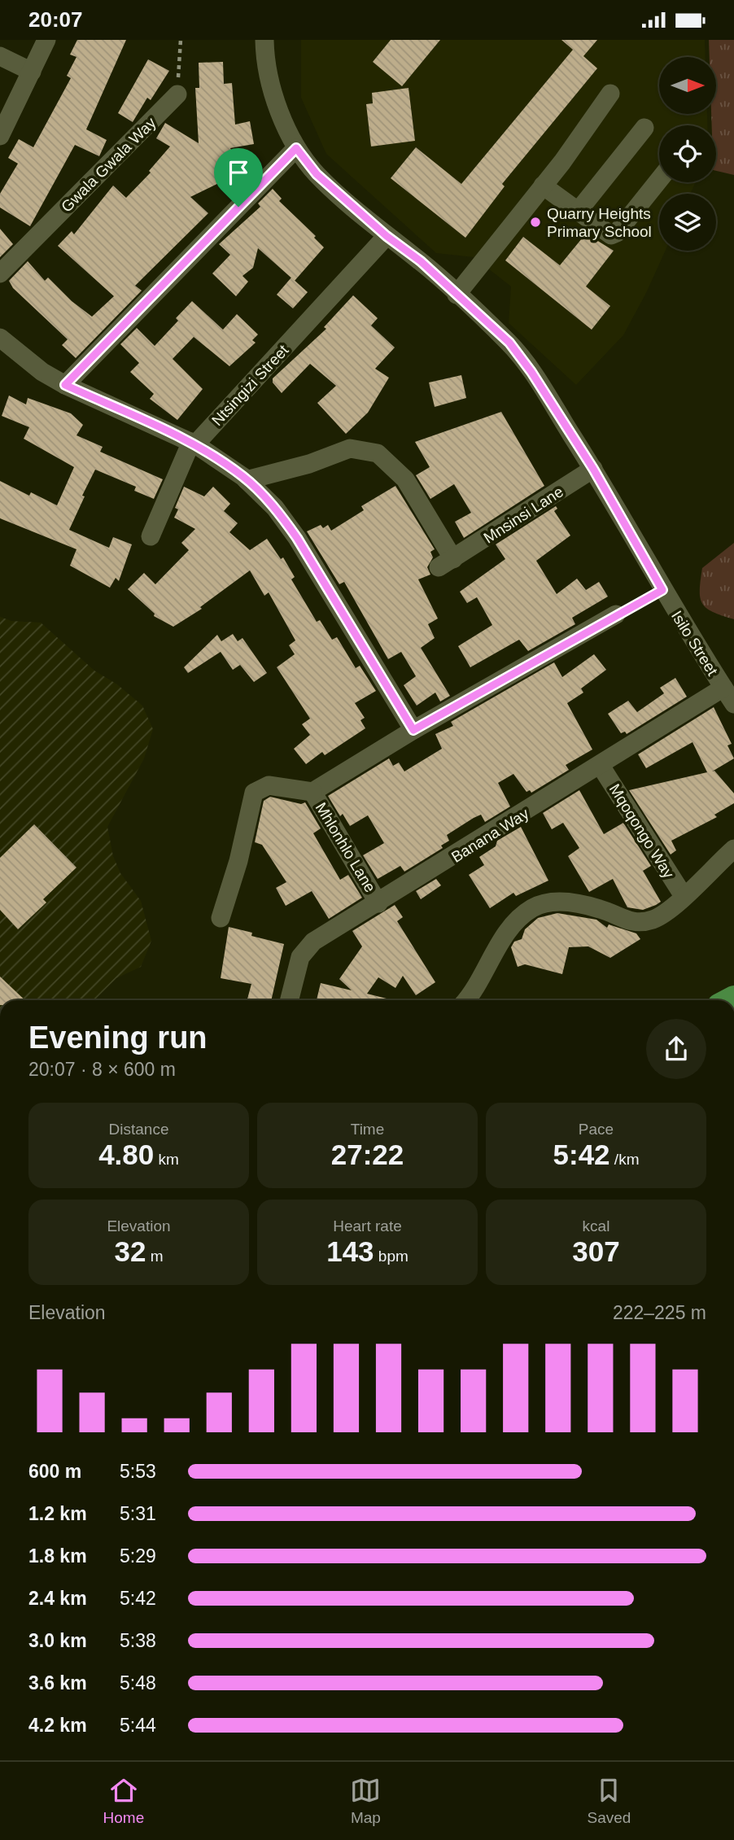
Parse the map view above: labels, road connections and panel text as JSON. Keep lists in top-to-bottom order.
{
  "streets": {
    "street": [
      "Gwala Gwala Way",
      "Ntsingizi Street",
      "Mnsinsi Lane",
      "Isilo Street",
      "Mqoqongo Way",
      "Banana Way",
      "Mhlonhlo Lane"
    ]
  },
  "crossings": [
    ["Ntsingizi Street", "Isilo Street"],
    ["Mnsinsi Lane", "Isilo Street"],
    ["Isilo Street", "Banana Way"],
    ["Mqoqongo Way", "Banana Way"],
    ["Banana Way", "Mhlonhlo Lane"]
  ],
  "places": ["Quarry Heights Primary School"],
  "north": "right",
  "page": {
    "status": "20:07",
    "heading": ["Evening run", "20:07 · 8 × 600 m"],
    "stats": [
      ["Distance", "4.80 km"],
      ["Time", "27:22"],
      ["Pace", "5:42 /km"],
      ["Elevation", "32 m"],
      ["Heart rate", "143 bpm"],
      ["kcal", "307"]
    ],
    "chart": ["Elevation", "222–225 m"],
    "list": [
      {
        "name": "600 m",
        "note": "5:53"
      },
      {
        "name": "1.2 km",
        "note": "5:31"
      },
      {
        "name": "1.8 km",
        "note": "5:29"
      },
      {
        "name": "2.4 km",
        "note": "5:42"
      },
      {
        "name": "3.0 km",
        "note": "5:38"
      },
      {
        "name": "3.6 km",
        "note": "5:48"
      },
      {
        "name": "4.2 km",
        "note": "5:44"
      }
    ],
    "tabs": ["Home", "Map", "Saved"]
  }
}
